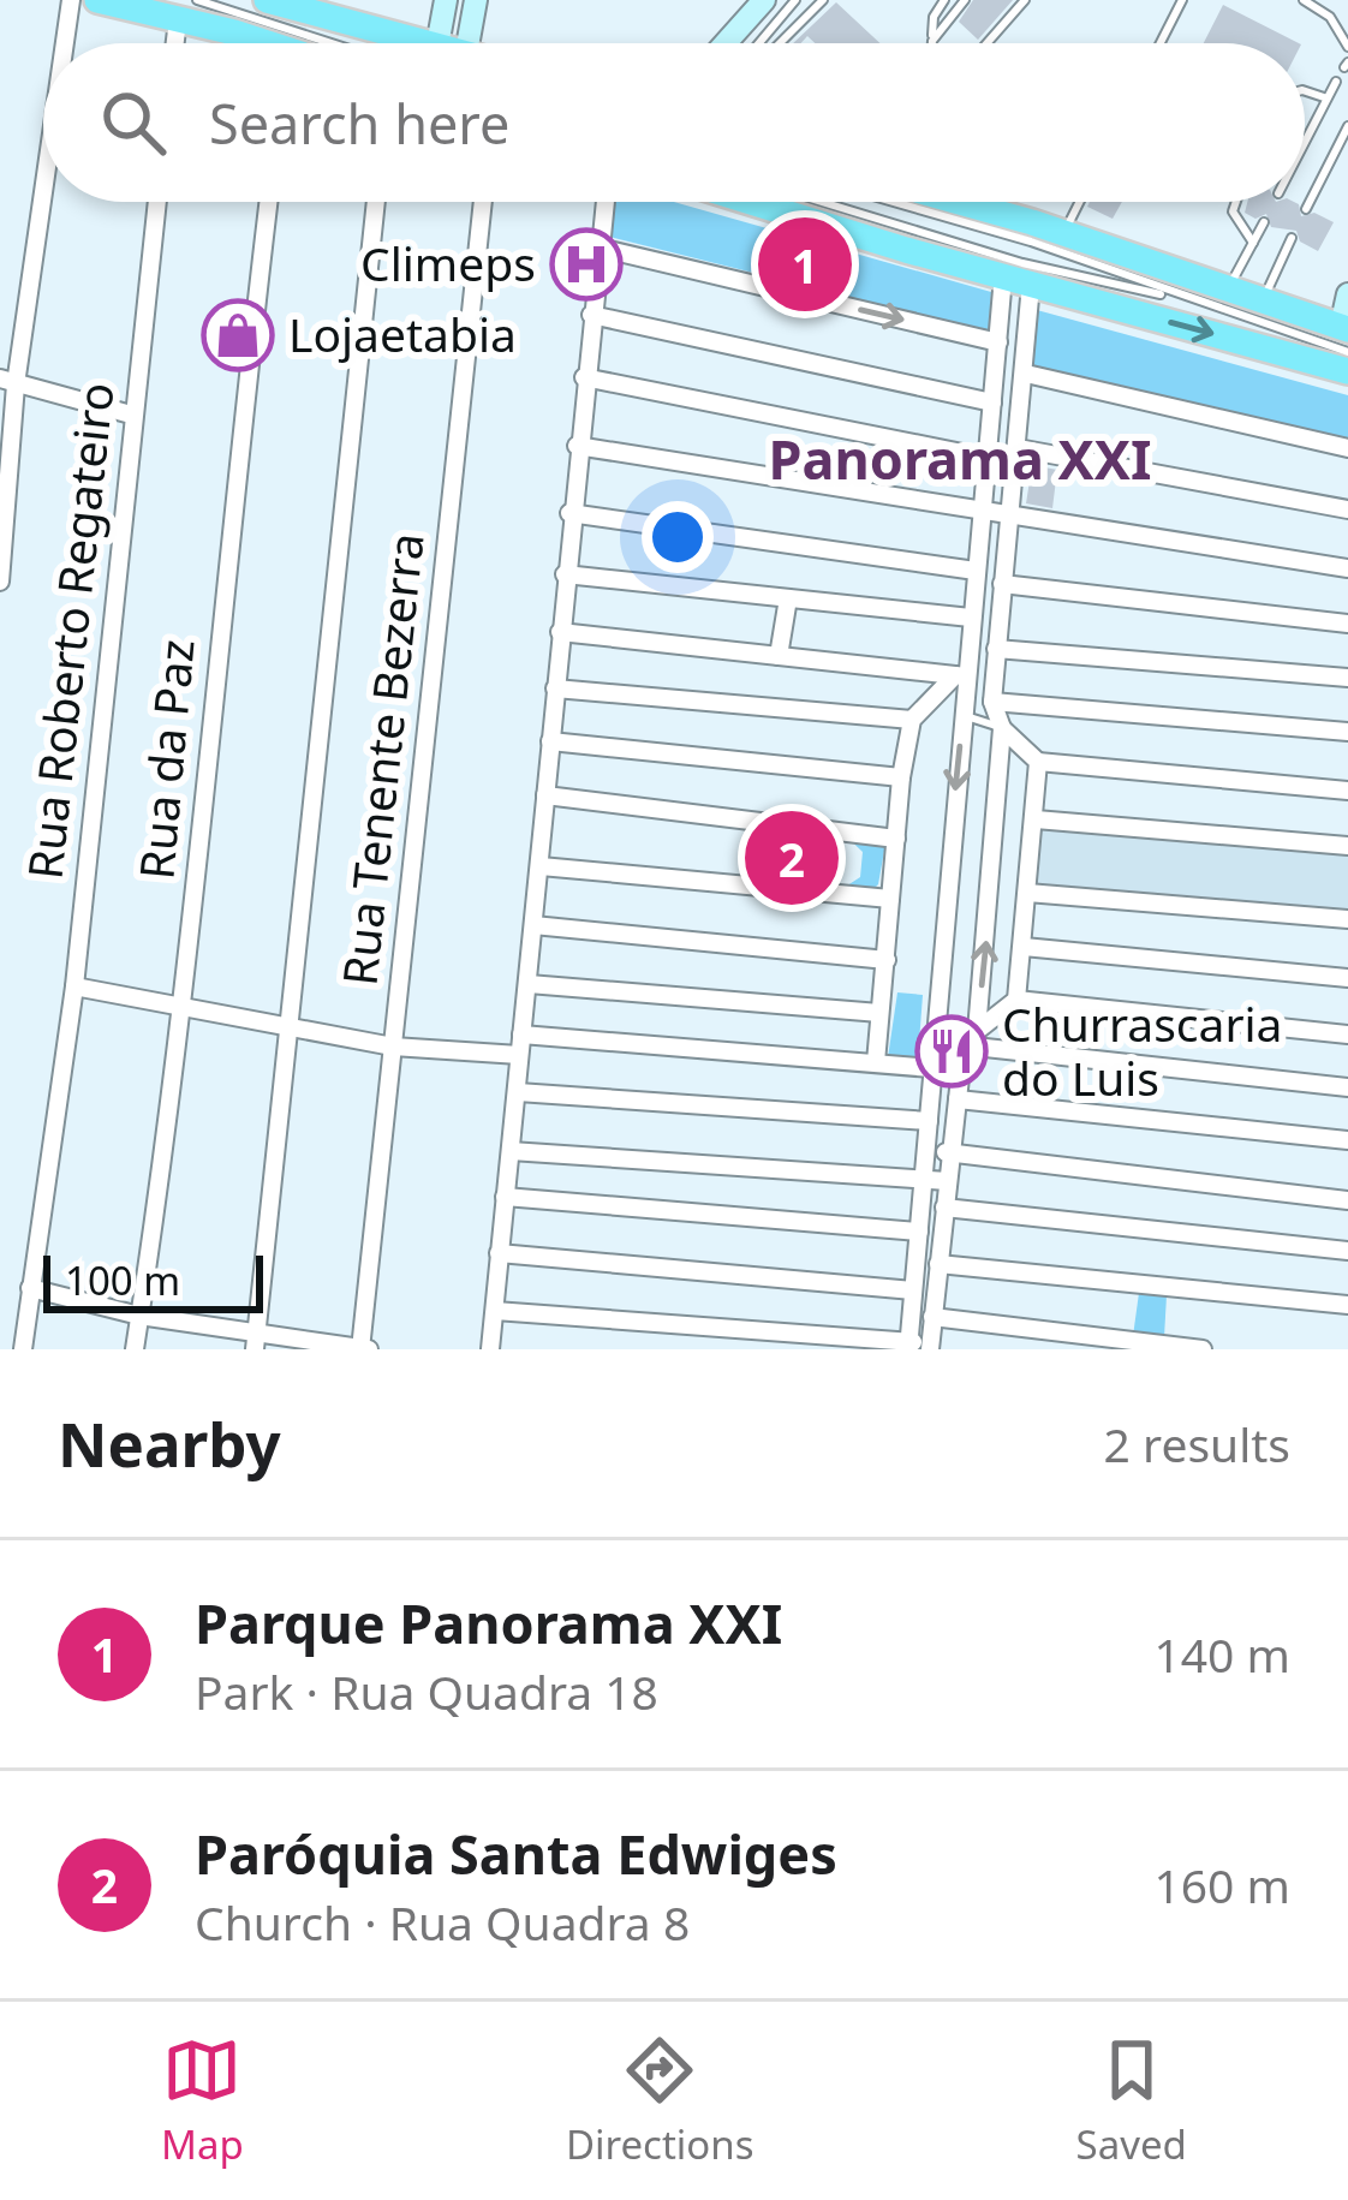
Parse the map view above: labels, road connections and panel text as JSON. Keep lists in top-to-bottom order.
{
  "streets": {
    "street": ["Rua Roberto Regateiro", "Rua da Paz", "Rua Tenente Bezerra"]
  },
  "districts": ["Panorama XXI"],
  "places": {
    "hospital": ["Climeps"],
    "shop": ["Lojaetabia"],
    "restaurant": ["Churrascaria do Luis"]
  },
  "scale_bar": "100 m",
  "page": {
    "search": "Search here",
    "pins": ["1", "2"],
    "scale": "100 m",
    "heading": ["Nearby", "2 results"],
    "list": [
      {
        "mark": "1",
        "name": "Parque Panorama XXI",
        "note": "Park · Rua Quadra 18",
        "value": "140 m"
      },
      {
        "mark": "2",
        "name": "Paróquia Santa Edwiges",
        "note": "Church · Rua Quadra 8",
        "value": "160 m"
      }
    ],
    "nav": ["Map", "Directions", "Saved"]
  }
}
